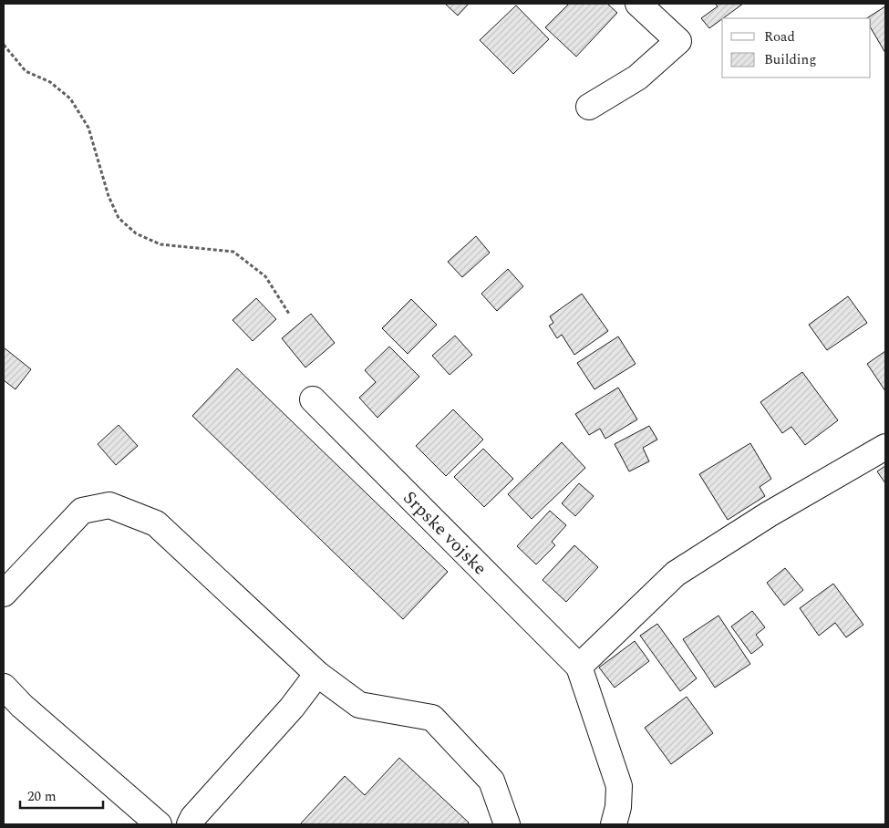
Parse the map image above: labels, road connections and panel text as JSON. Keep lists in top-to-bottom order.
{
  "streets": {
    "street": ["Srpske vojske"]
  },
  "legend": ["Road", "Building"],
  "scale_bar": "20 m"
}
